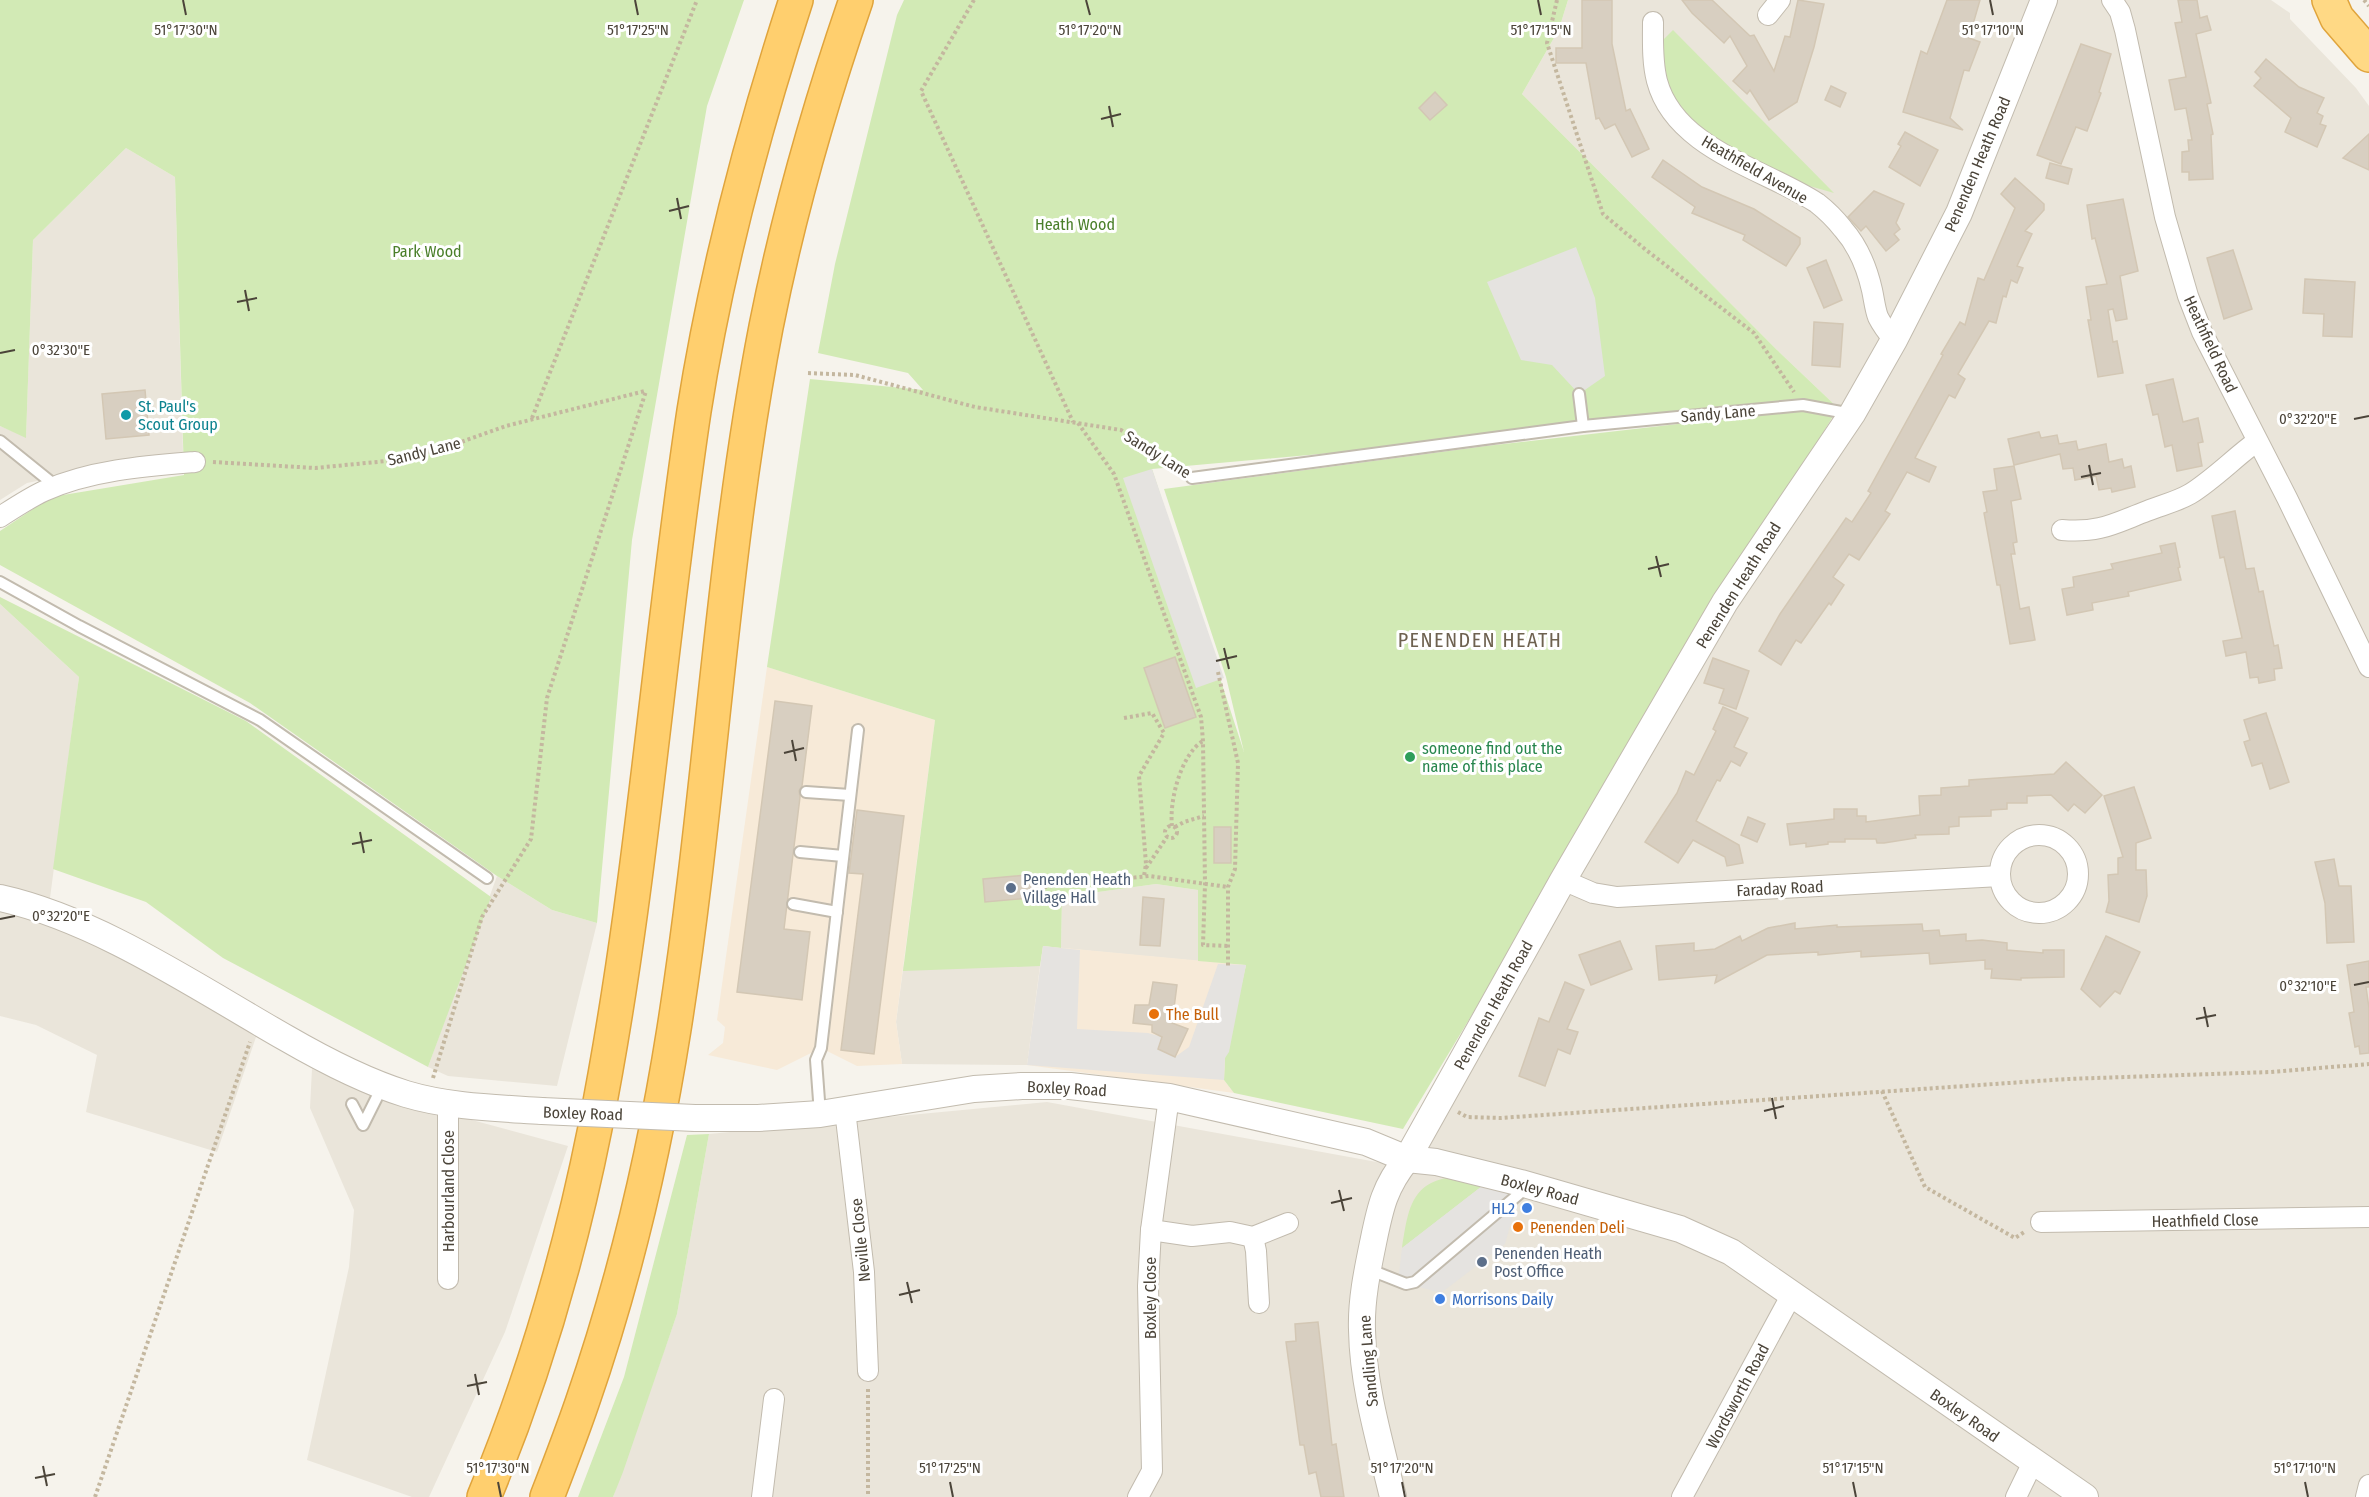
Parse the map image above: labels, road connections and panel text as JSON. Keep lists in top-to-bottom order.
{
  "streets": {
    "street": [
      "Penenden Heath Road",
      "Heathfield Avenue",
      "Heathfield Road",
      "Faraday Road",
      "Boxley Road",
      "Harbourland Close",
      "Heathfield Close",
      "Neville Close",
      "Boxley Close",
      "Sandling Lane",
      "Wordsworth Road"
    ],
    "lane": ["Sandy Lane"]
  },
  "crossings": [
    ["Penenden Heath Road", "Heathfield Avenue"],
    ["Penenden Heath Road", "Sandy Lane"],
    ["Penenden Heath Road", "Faraday Road"],
    ["Penenden Heath Road", "Boxley Road"],
    ["Penenden Heath Road", "Sandling Lane"],
    ["Sandy Lane", "Boxley Road"],
    ["Sandy Lane", "Harbourland Close"],
    ["Boxley Road", "Harbourland Close"],
    ["Boxley Road", "Neville Close"],
    ["Boxley Road", "Boxley Close"],
    ["Boxley Road", "Sandling Lane"],
    ["Boxley Road", "Wordsworth Road"]
  ],
  "districts": ["PENENDEN HEATH"],
  "parks": ["Heath Wood", "Park Wood"],
  "places": [
    "St. Paul's Scout Group",
    "someone find out the name of this place",
    "Penenden Heath Village Hall",
    "The Bull",
    "HL2",
    "Penenden Deli",
    "Penenden Heath Post Office",
    "Morrisons Daily"
  ],
  "coordinates": [
    "51°17'30\"N",
    "51°17'25\"N",
    "51°17'20\"N",
    "51°17'15\"N",
    "51°17'10\"N",
    "0°32'30\"E",
    "0°32'20\"E",
    "0°32'10\"E"
  ]
}
